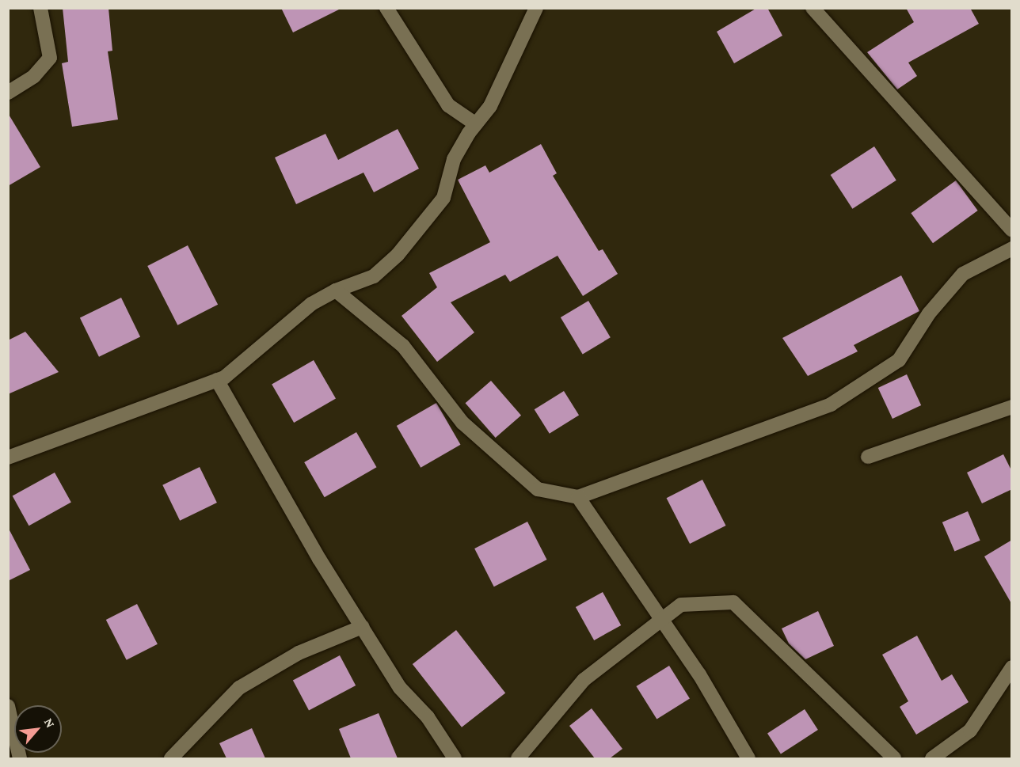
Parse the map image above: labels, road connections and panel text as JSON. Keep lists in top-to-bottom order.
{
  "north": "top right"
}
